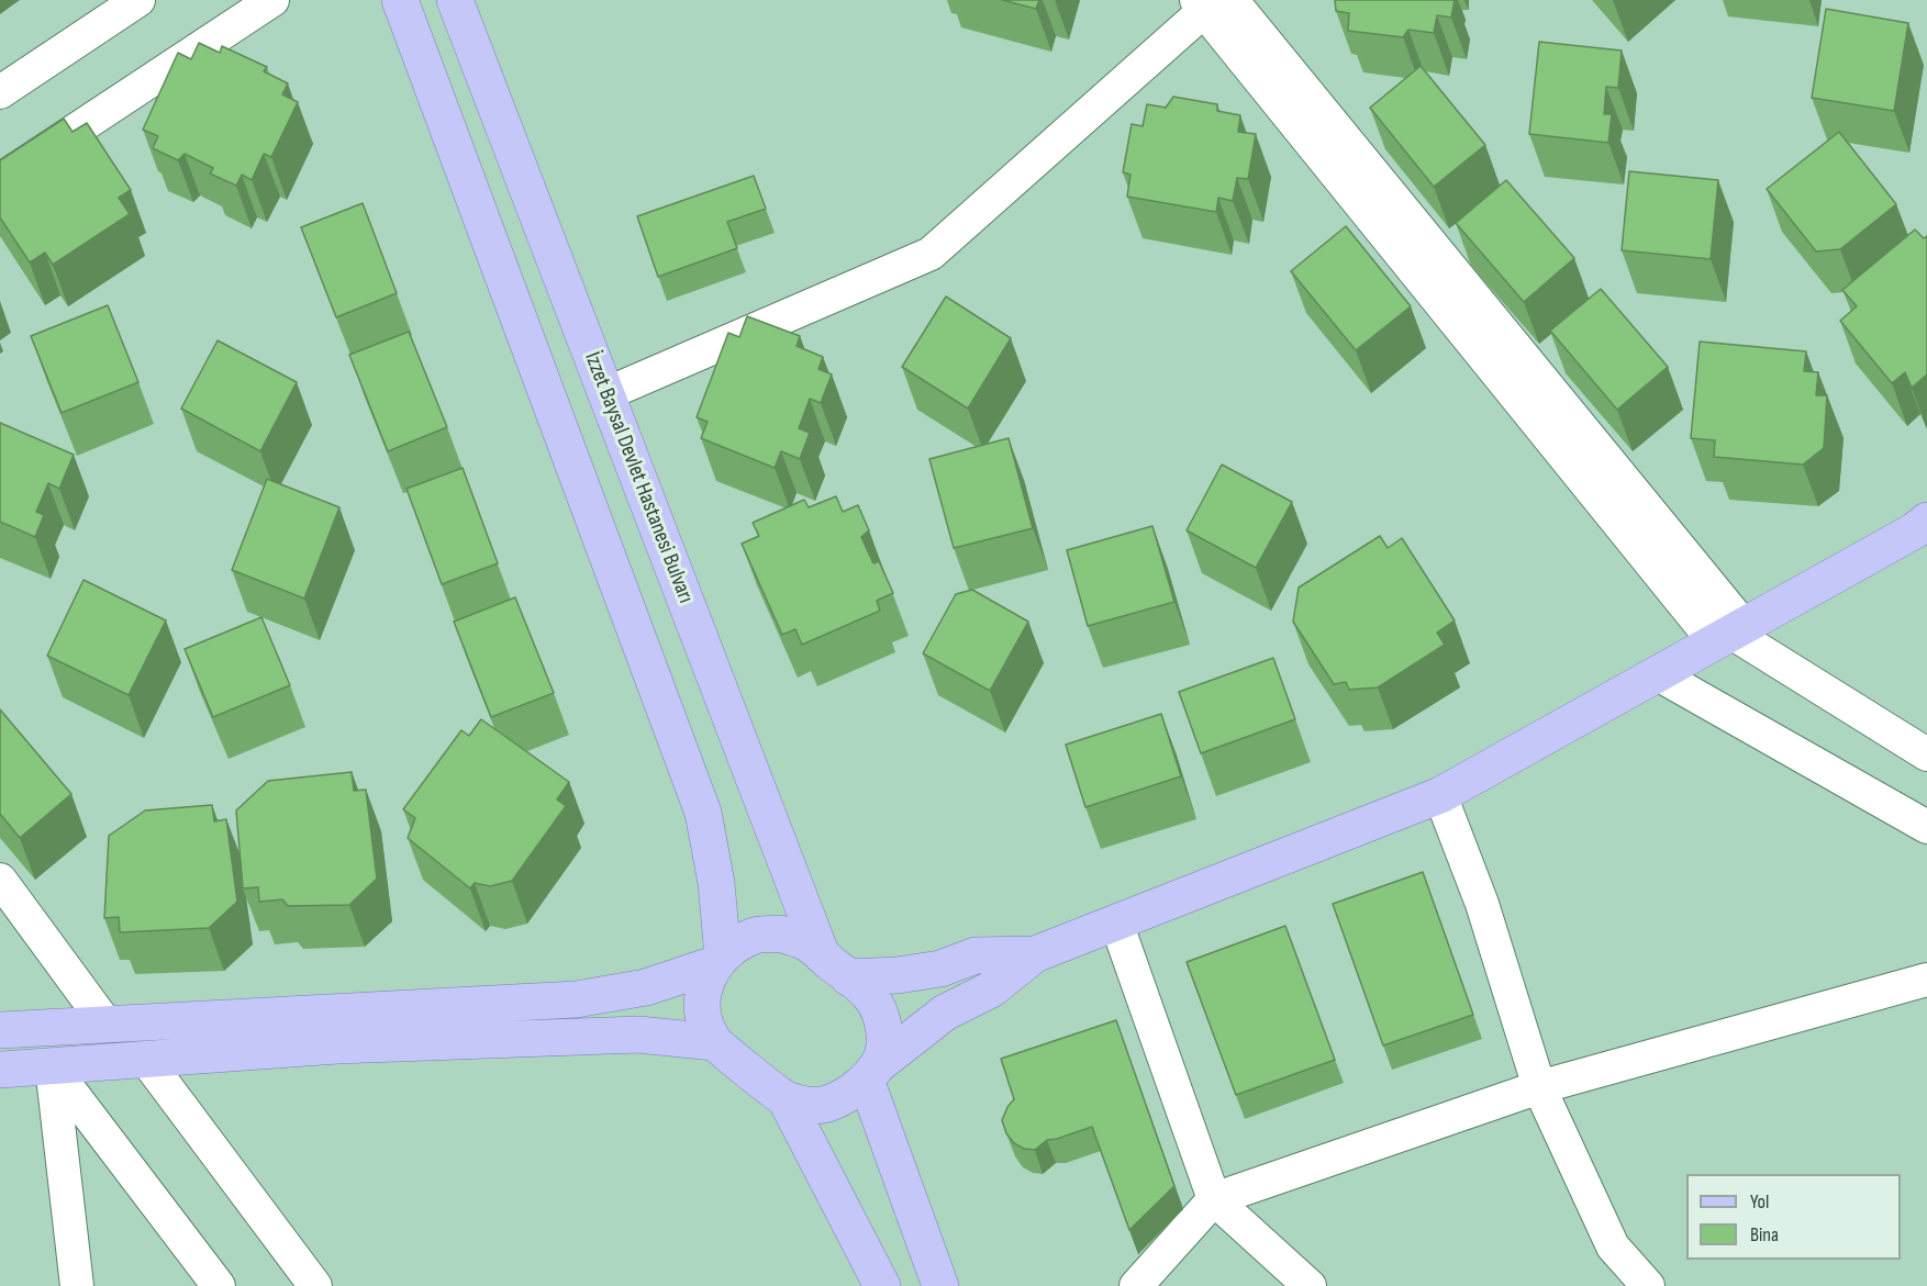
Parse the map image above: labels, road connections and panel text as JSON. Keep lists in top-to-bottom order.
{
  "streets": {
    "main road": ["İzzet Baysal Devlet Hastanesi Bulvarı"]
  },
  "legend": ["Yol", "Bina"]
}
